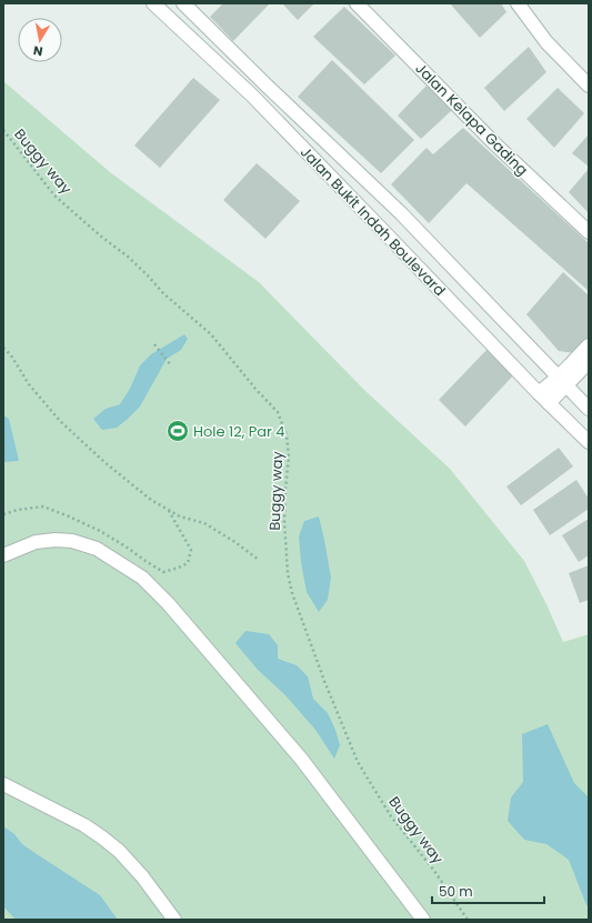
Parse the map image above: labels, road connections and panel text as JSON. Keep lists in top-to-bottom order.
{
  "streets": {
    "street": ["Jalan Kelapa Gading", "Jalan Bukit Indah Boulevard"],
    "path": ["Buggy way"]
  },
  "places": {
    "sports": ["Hole 12, Par 4"]
  },
  "scale_bar": "50 m",
  "north": "bottom"
}
